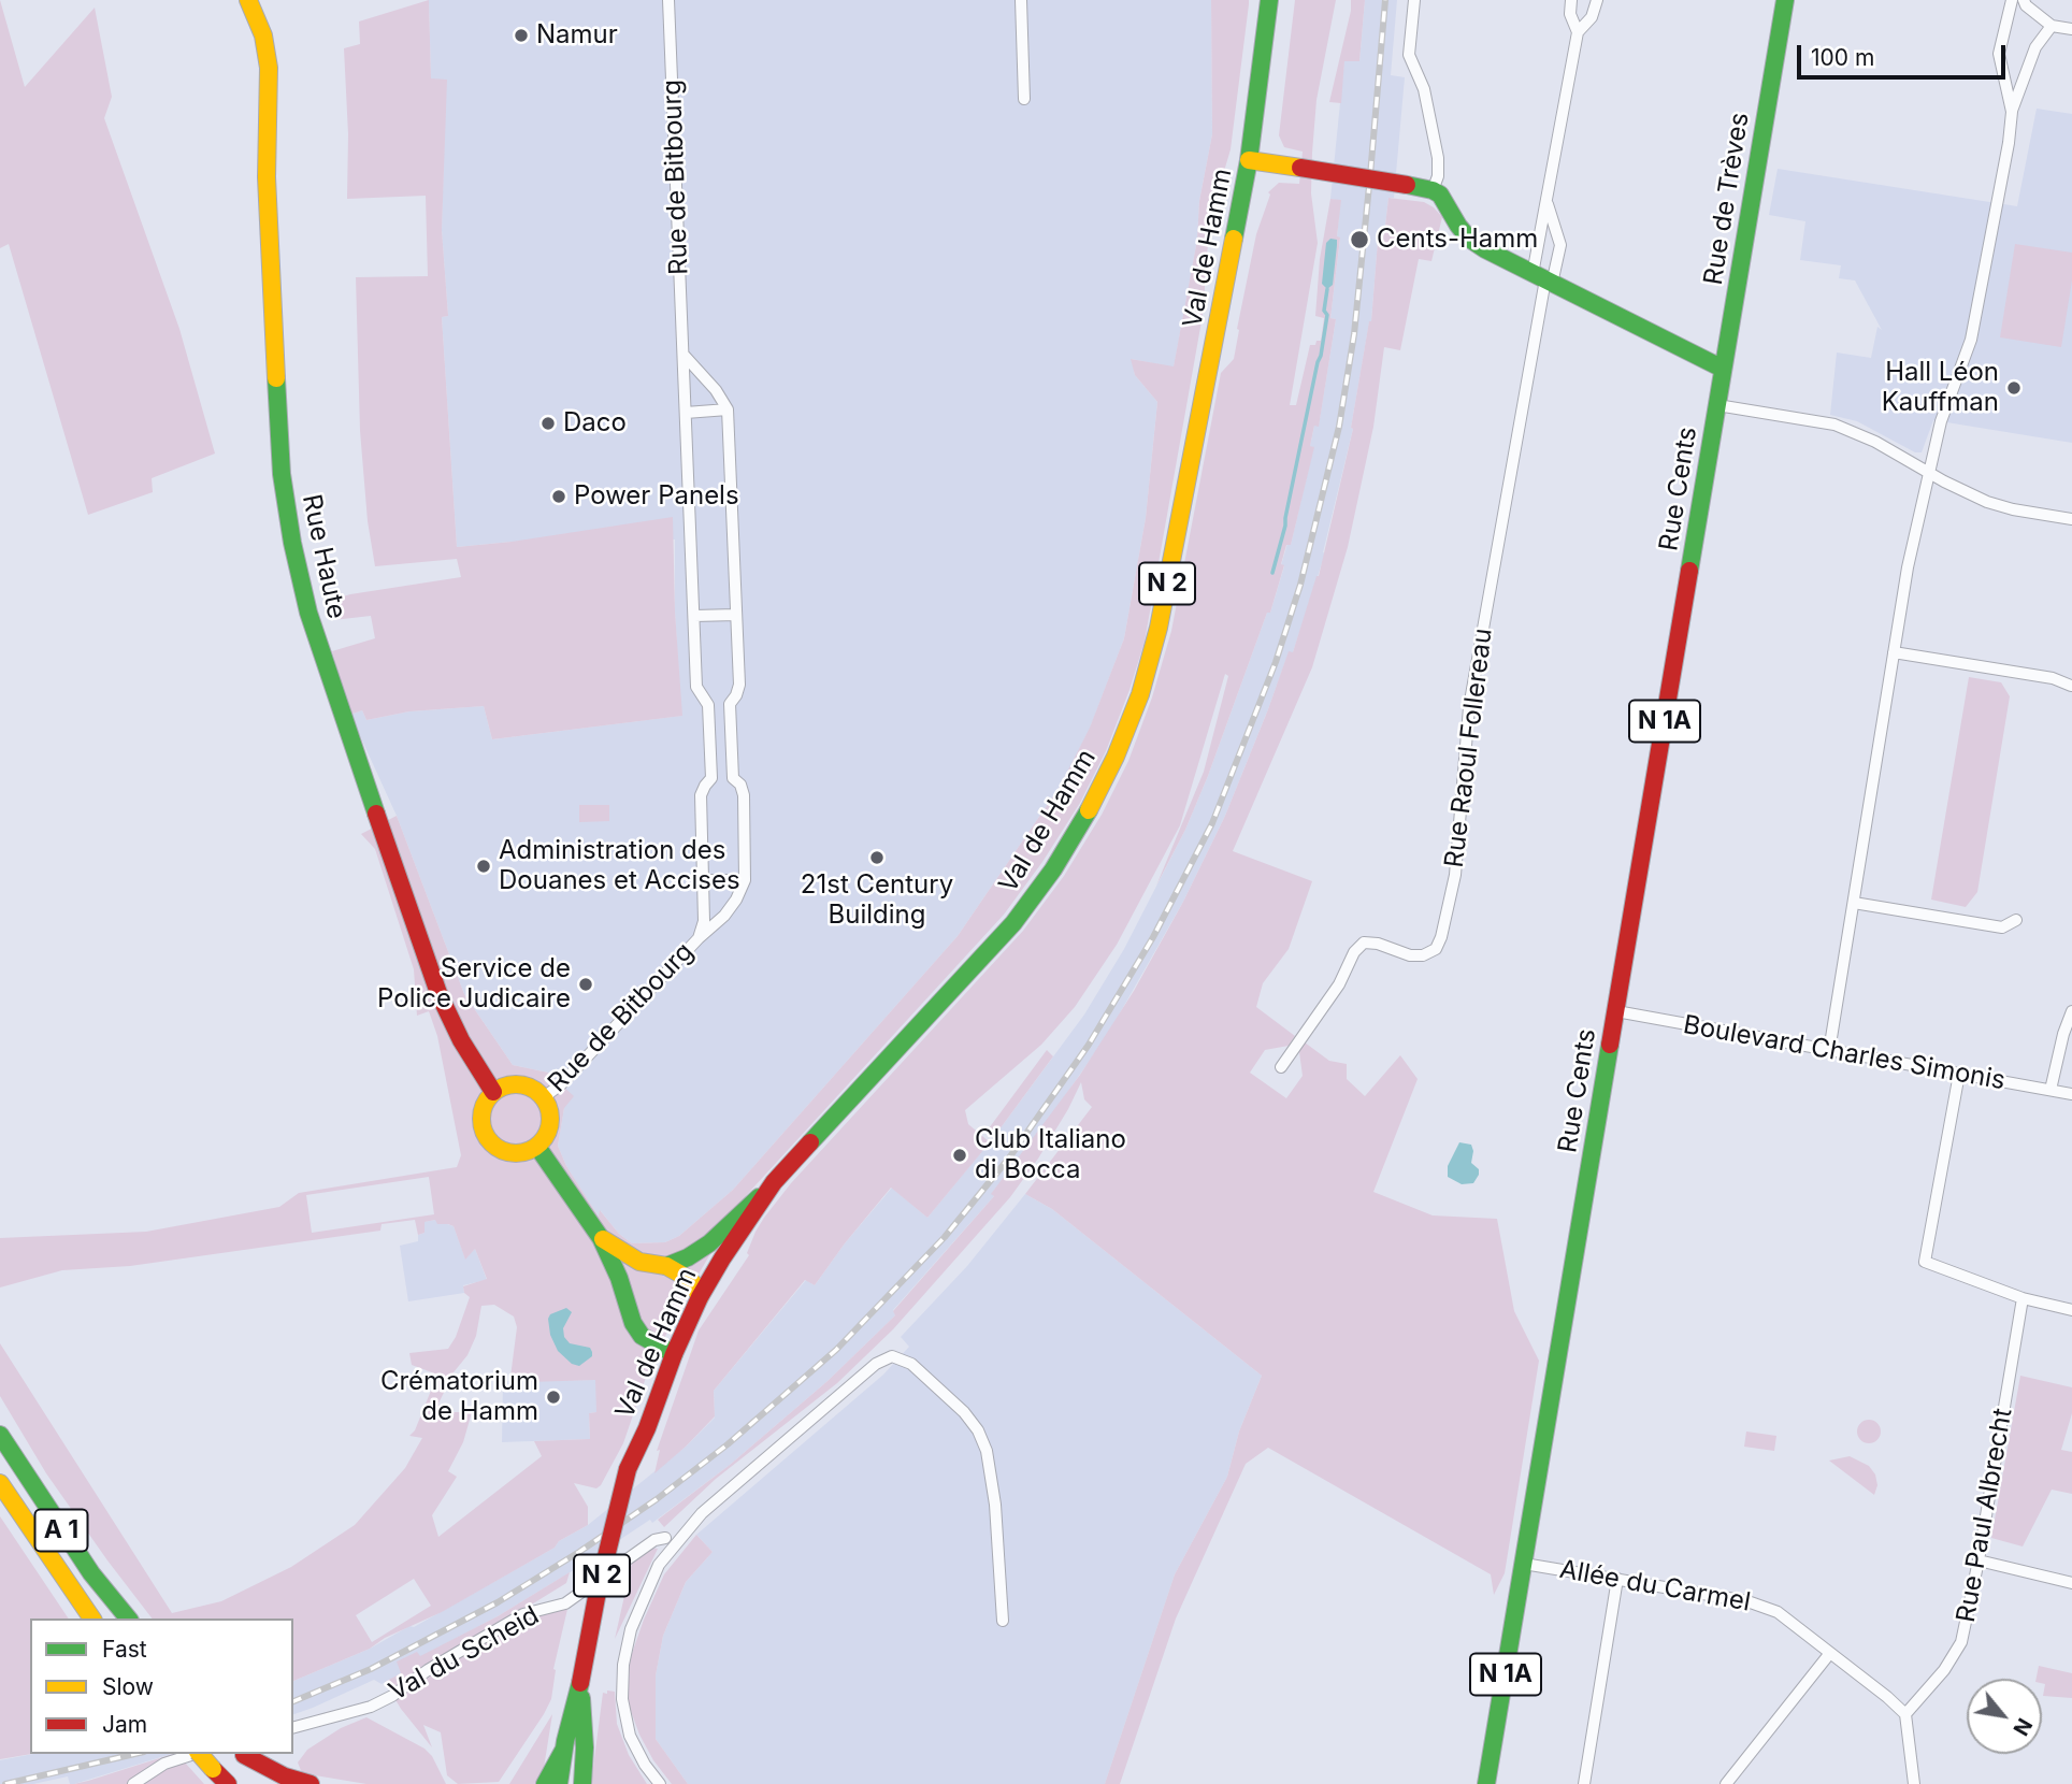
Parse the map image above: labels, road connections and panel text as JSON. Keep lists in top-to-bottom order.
{
  "streets": {
    "main road": [
      "Rue de Trèves",
      "Val de Hamm",
      "Rue Cents",
      "Rue Haute",
      "N 2",
      "N 1A",
      "A 1"
    ],
    "street": [
      "Rue de Bitbourg",
      "Rue Raoul Follereau",
      "Boulevard Charles Simonis",
      "Rue Paul Albrecht",
      "Allée du Carmel",
      "Val du Scheid"
    ]
  },
  "crossings": [
    ["Rue de Bitbourg", "Rue Haute"],
    ["Rue de Trèves", "Rue Cents"],
    ["Rue Cents", "Boulevard Charles Simonis"],
    ["Rue Cents", "Allée du Carmel"],
    ["Rue Paul Albrecht", "Allée du Carmel"]
  ],
  "places": [
    "Namur",
    "Cents-Hamm",
    "Hall Léon Kauffman",
    "Daco",
    "Power Panels",
    "21st Century Building",
    "Administration des Douanes et Accises",
    "Service de Police Judicaire",
    "Club Italiano di Bocca",
    "Crématorium de Hamm"
  ],
  "legend": ["Fast", "Slow", "Jam"],
  "scale_bar": "100 m",
  "north": "bottom right"
}
